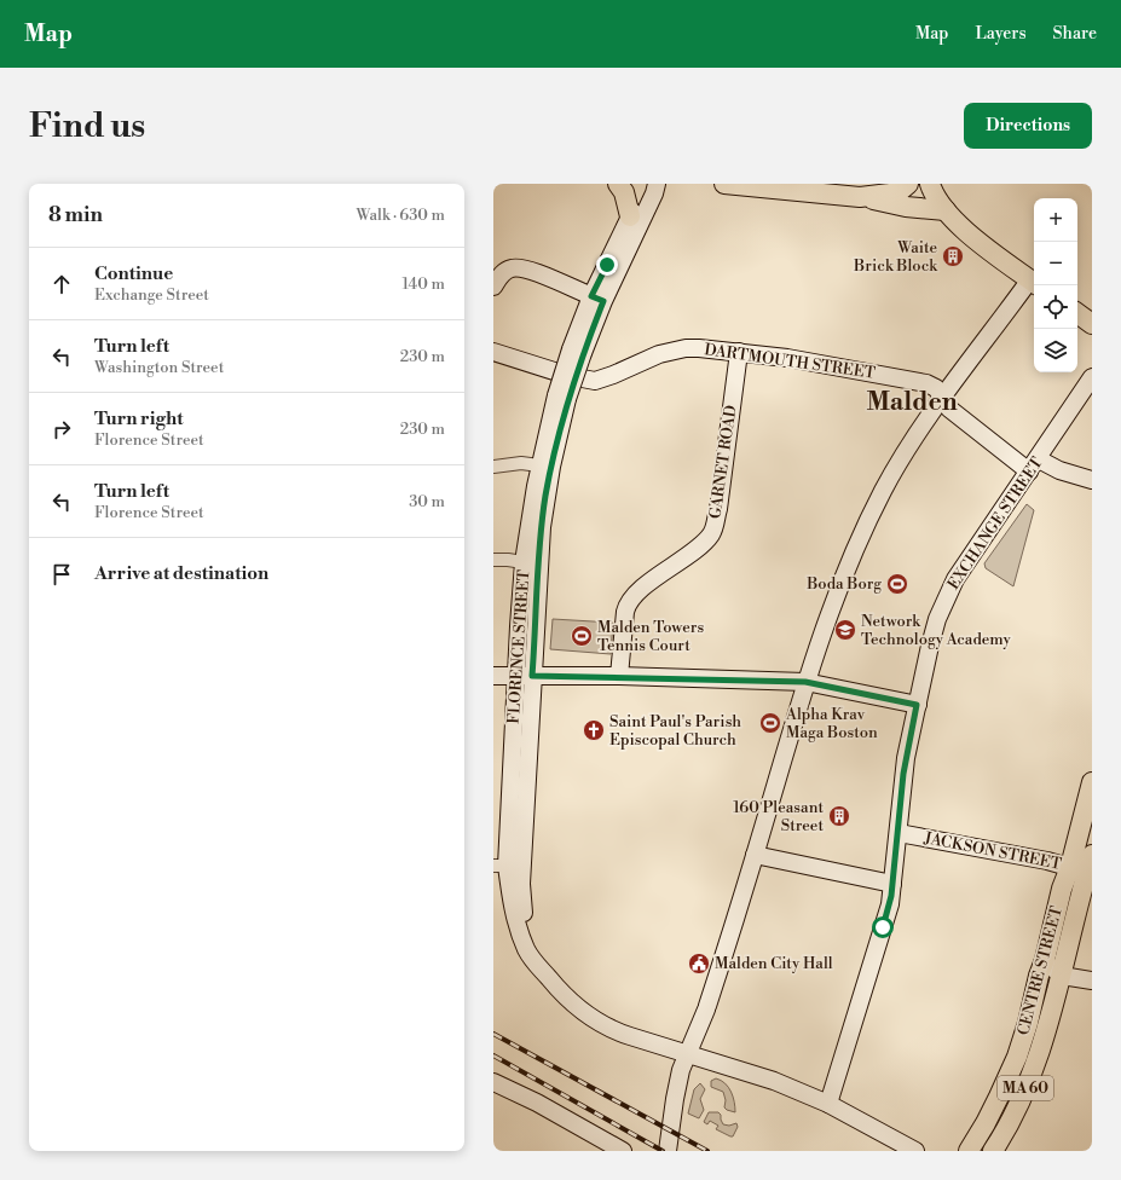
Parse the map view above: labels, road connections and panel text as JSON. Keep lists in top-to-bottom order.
{
  "streets": {
    "main road": ["CENTRE STREET", "MA 60"],
    "street": [
      "DARTMOUTH STREET",
      "GARNET ROAD",
      "EXCHANGE STREET",
      "FLORENCE STREET",
      "JACKSON STREET"
    ]
  },
  "crossings": [
    ["DARTMOUTH STREET", "GARNET ROAD"],
    ["DARTMOUTH STREET", "EXCHANGE STREET"],
    ["EXCHANGE STREET", "FLORENCE STREET"],
    ["EXCHANGE STREET", "JACKSON STREET"],
    ["JACKSON STREET", "CENTRE STREET"]
  ],
  "districts": ["Malden"],
  "places": {
    "building": ["Waite Brick Block", "160 Pleasant Street"],
    "sports": ["Boda Borg", "Malden Towers Tennis Court", "Alpha Krav Maga Boston"],
    "school or university": ["Network Technology Academy"],
    "church": ["Saint Paul's Parish Episcopal Church"],
    "public building": ["Malden City Hall"]
  },
  "page": {
    "header": "Map",
    "nav": ["Map", "Layers", "Share"],
    "buttons": "Directions",
    "title": "Find us",
    "heading": ["8 min", "Walk · 630 m"],
    "map_buttons": ["+", "−"],
    "list": [
      ["Continue", "Exchange Street", "140 m"],
      ["Turn left", "Washington Street", "230 m"],
      ["Turn right", "Florence Street", "230 m"],
      ["Turn left", "Florence Street", "30 m"],
      "Arrive at destination"
    ]
  }
}
